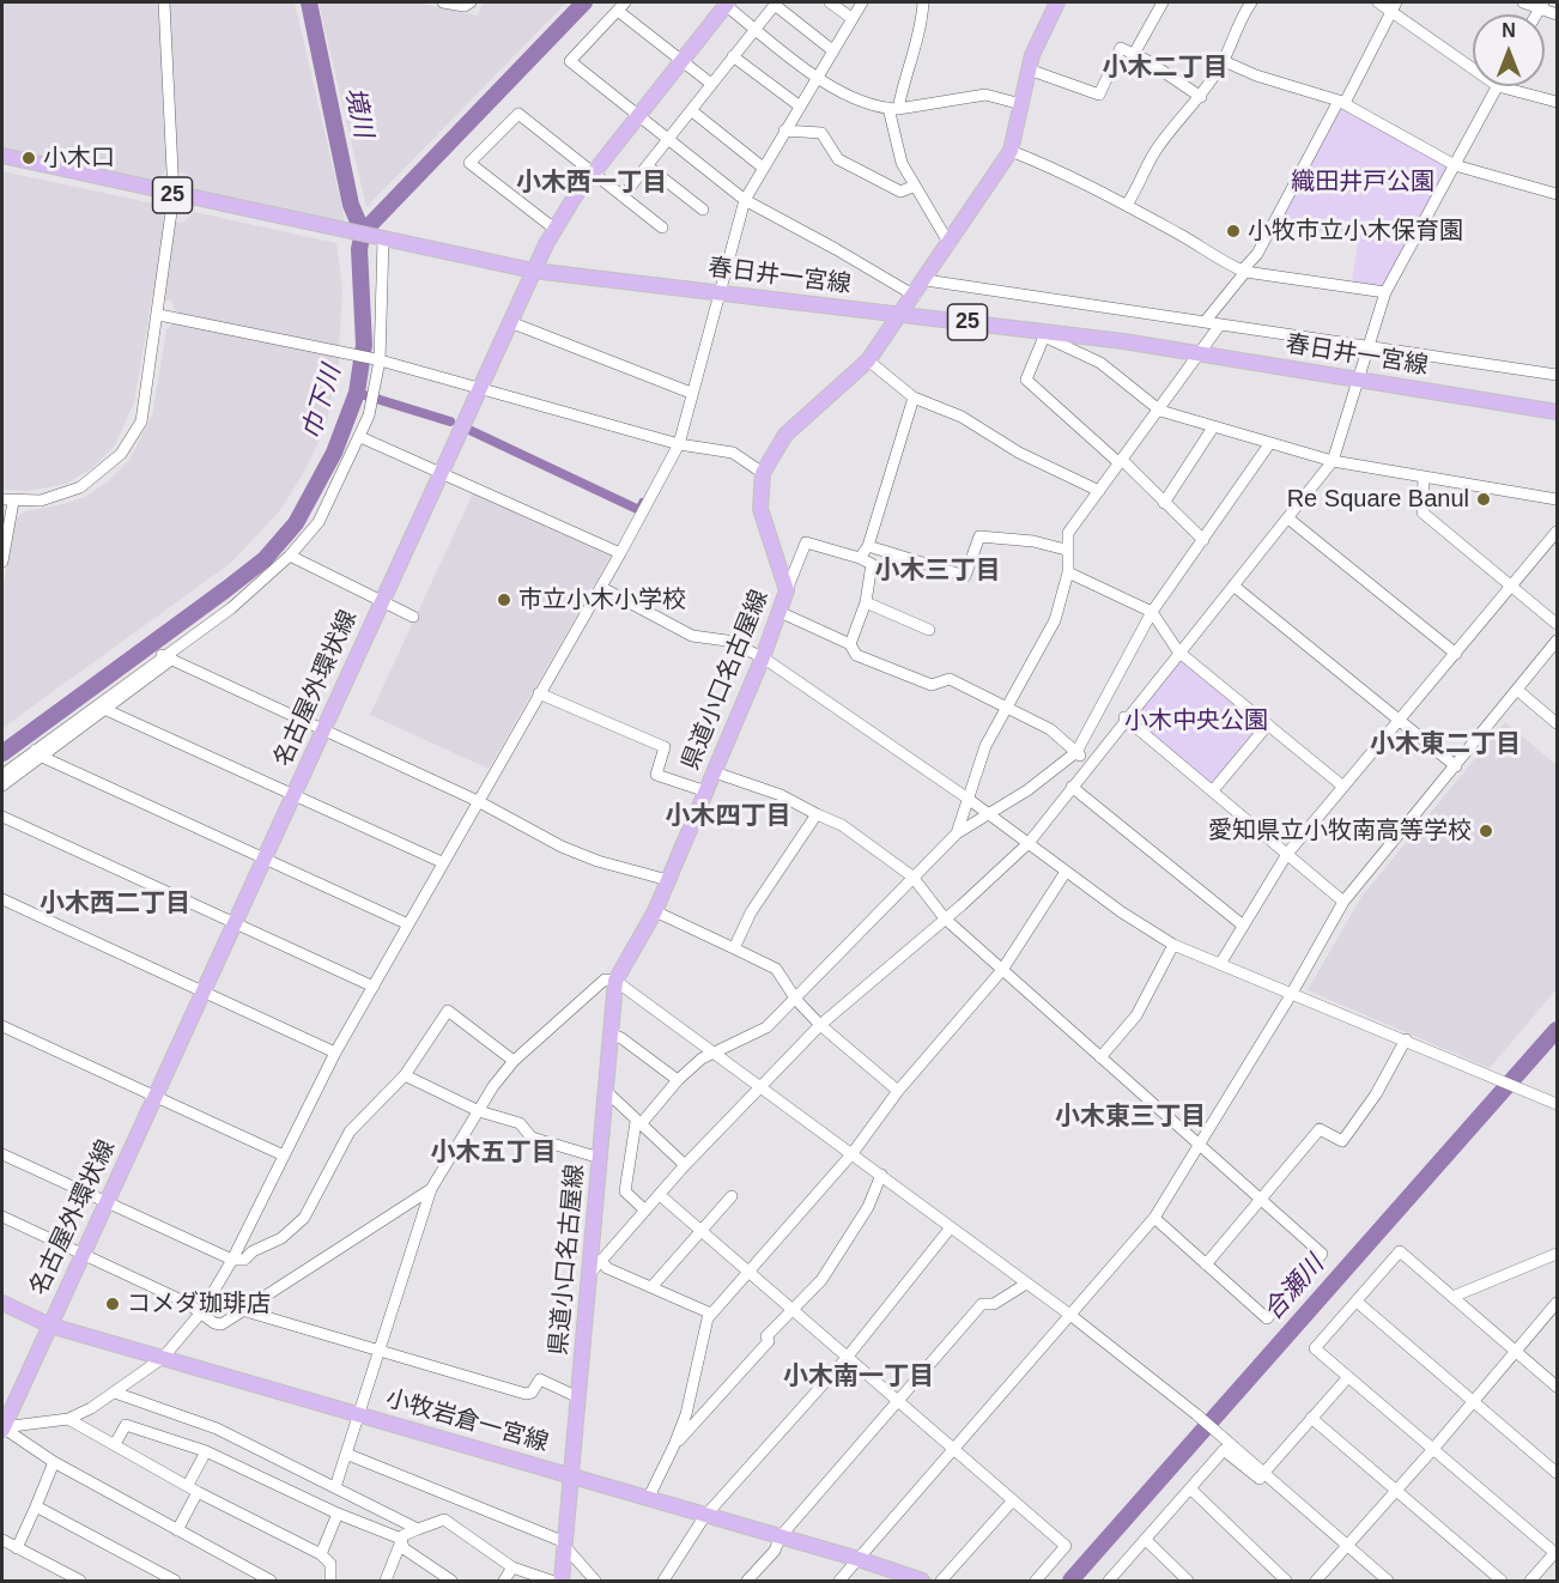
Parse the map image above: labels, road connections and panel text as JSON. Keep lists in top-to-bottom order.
{
  "streets": {
    "main road": [
      "25",
      "春日井一宮線",
      "県道小口名古屋線",
      "名古屋外環状線",
      "小牧岩倉一宮線"
    ]
  },
  "crossings": [
    ["春日井一宮線", "県道小口名古屋線"],
    ["春日井一宮線", "名古屋外環状線"],
    ["県道小口名古屋線", "小牧岩倉一宮線"],
    ["名古屋外環状線", "小牧岩倉一宮線"]
  ],
  "districts": [
    "小木二丁目",
    "小木西一丁目",
    "小木三丁目",
    "小木東二丁目",
    "小木四丁目",
    "小木西二丁目",
    "小木東三丁目",
    "小木五丁目",
    "小木南一丁目"
  ],
  "water": ["境川", "巾下川", "合瀬川"],
  "parks": ["織田井戸公園", "小木中央公園"],
  "places": [
    "小木口",
    "小牧市立小木保育園",
    "Re Square Banul",
    "市立小木小学校",
    "愛知県立小牧南高等学校",
    "コメダ珈琲店"
  ],
  "north": "top"
}
